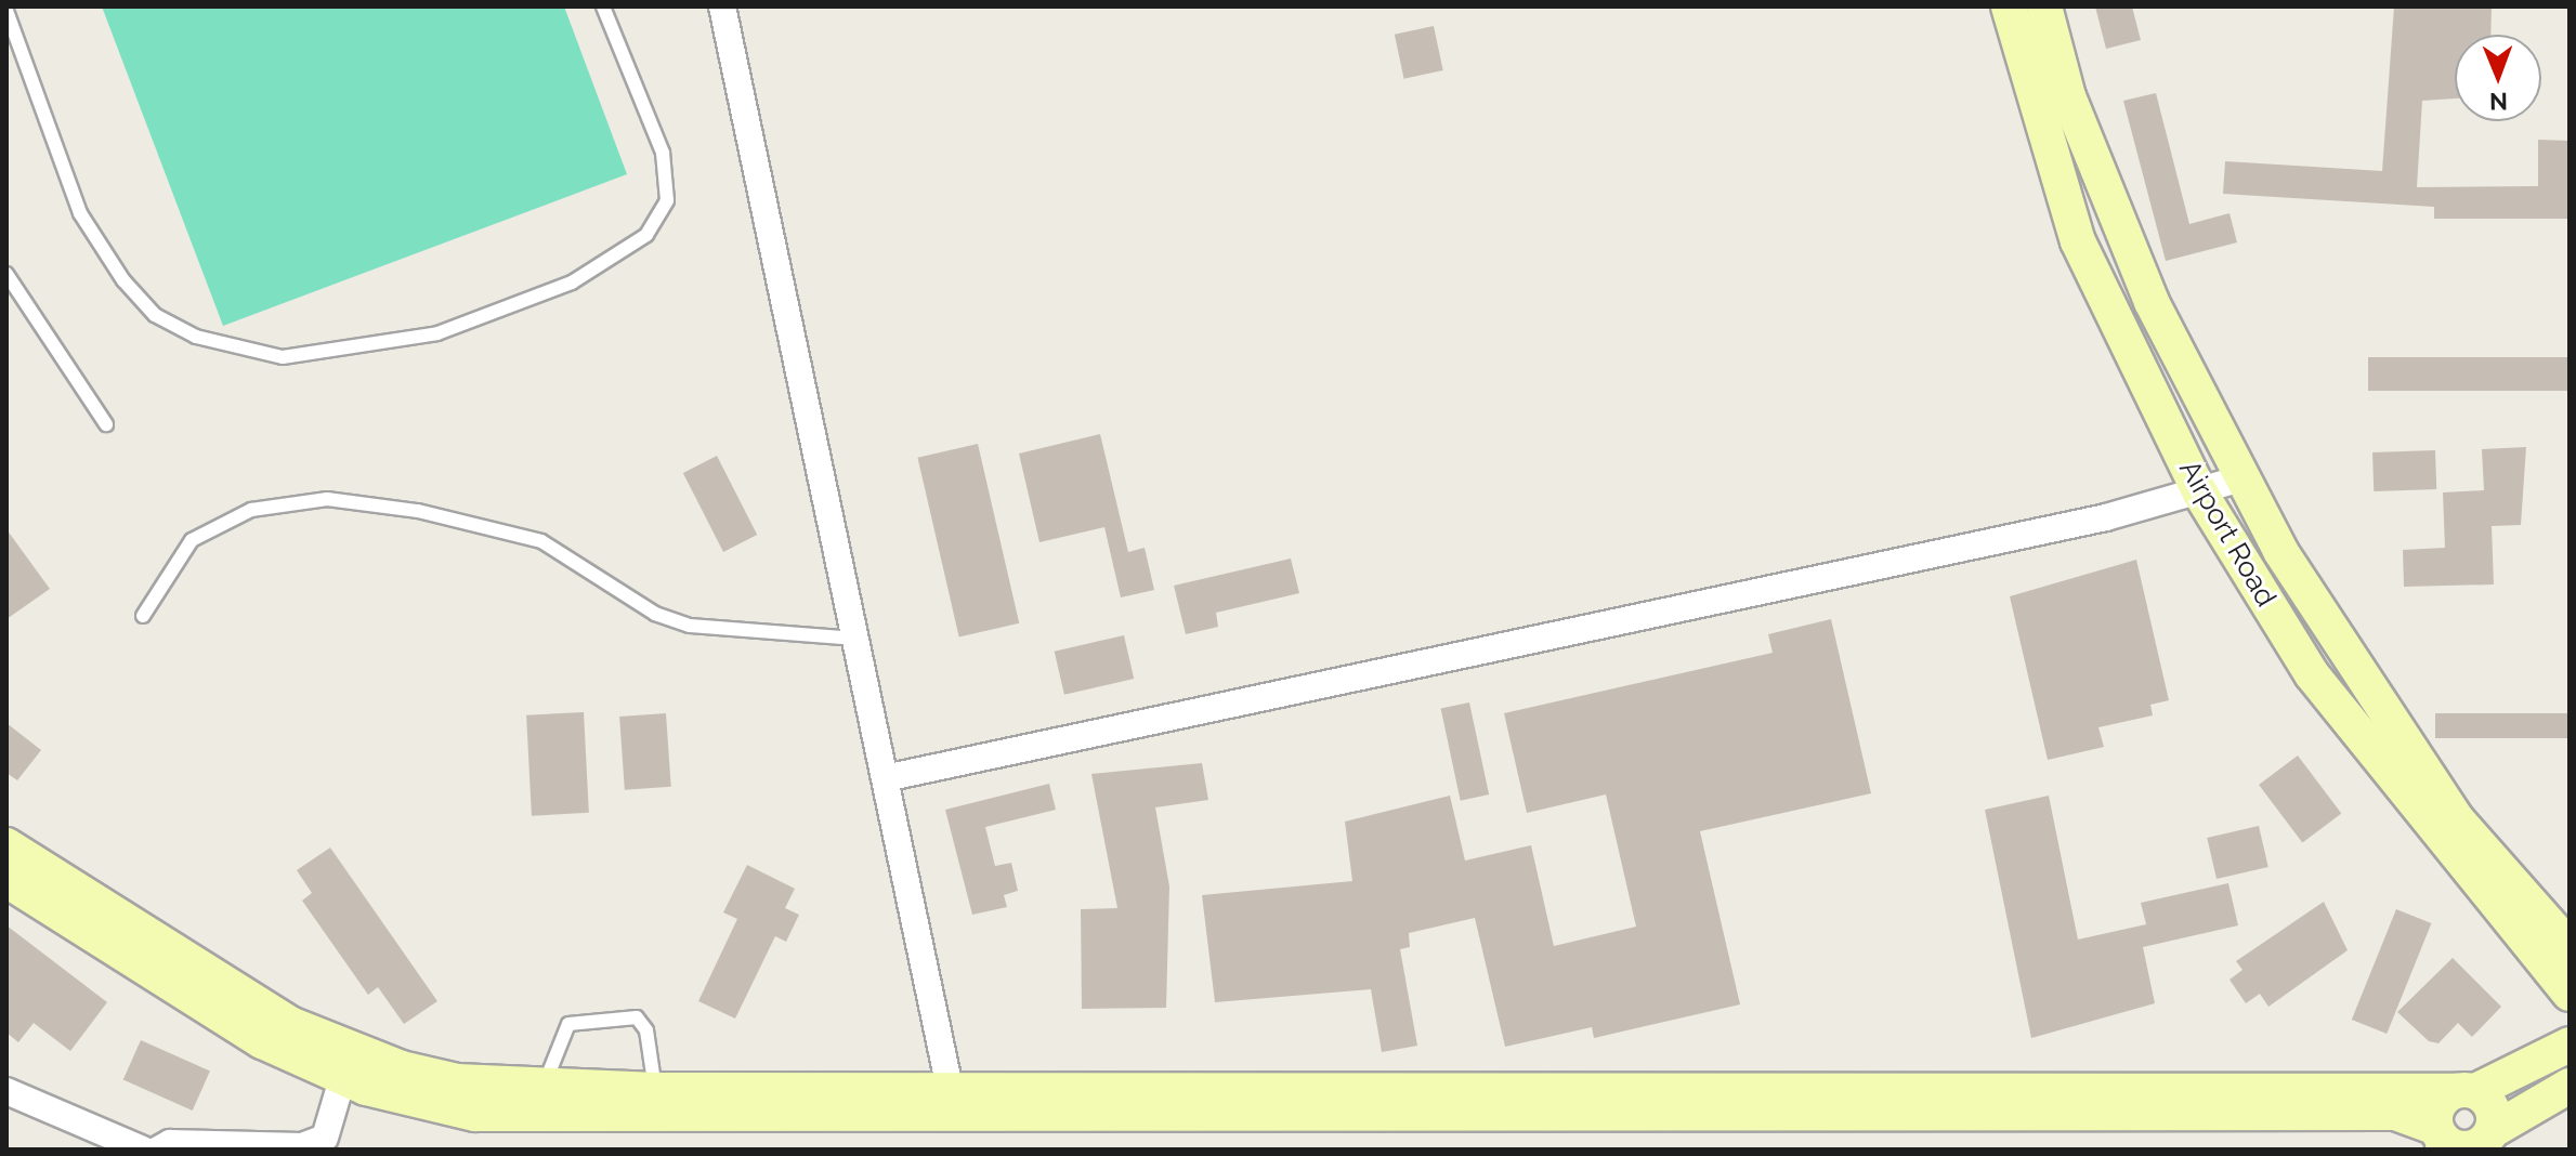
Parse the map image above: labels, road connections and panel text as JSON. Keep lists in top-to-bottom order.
{
  "streets": {
    "main road": ["Airport Road"]
  },
  "north": "bottom"
}
